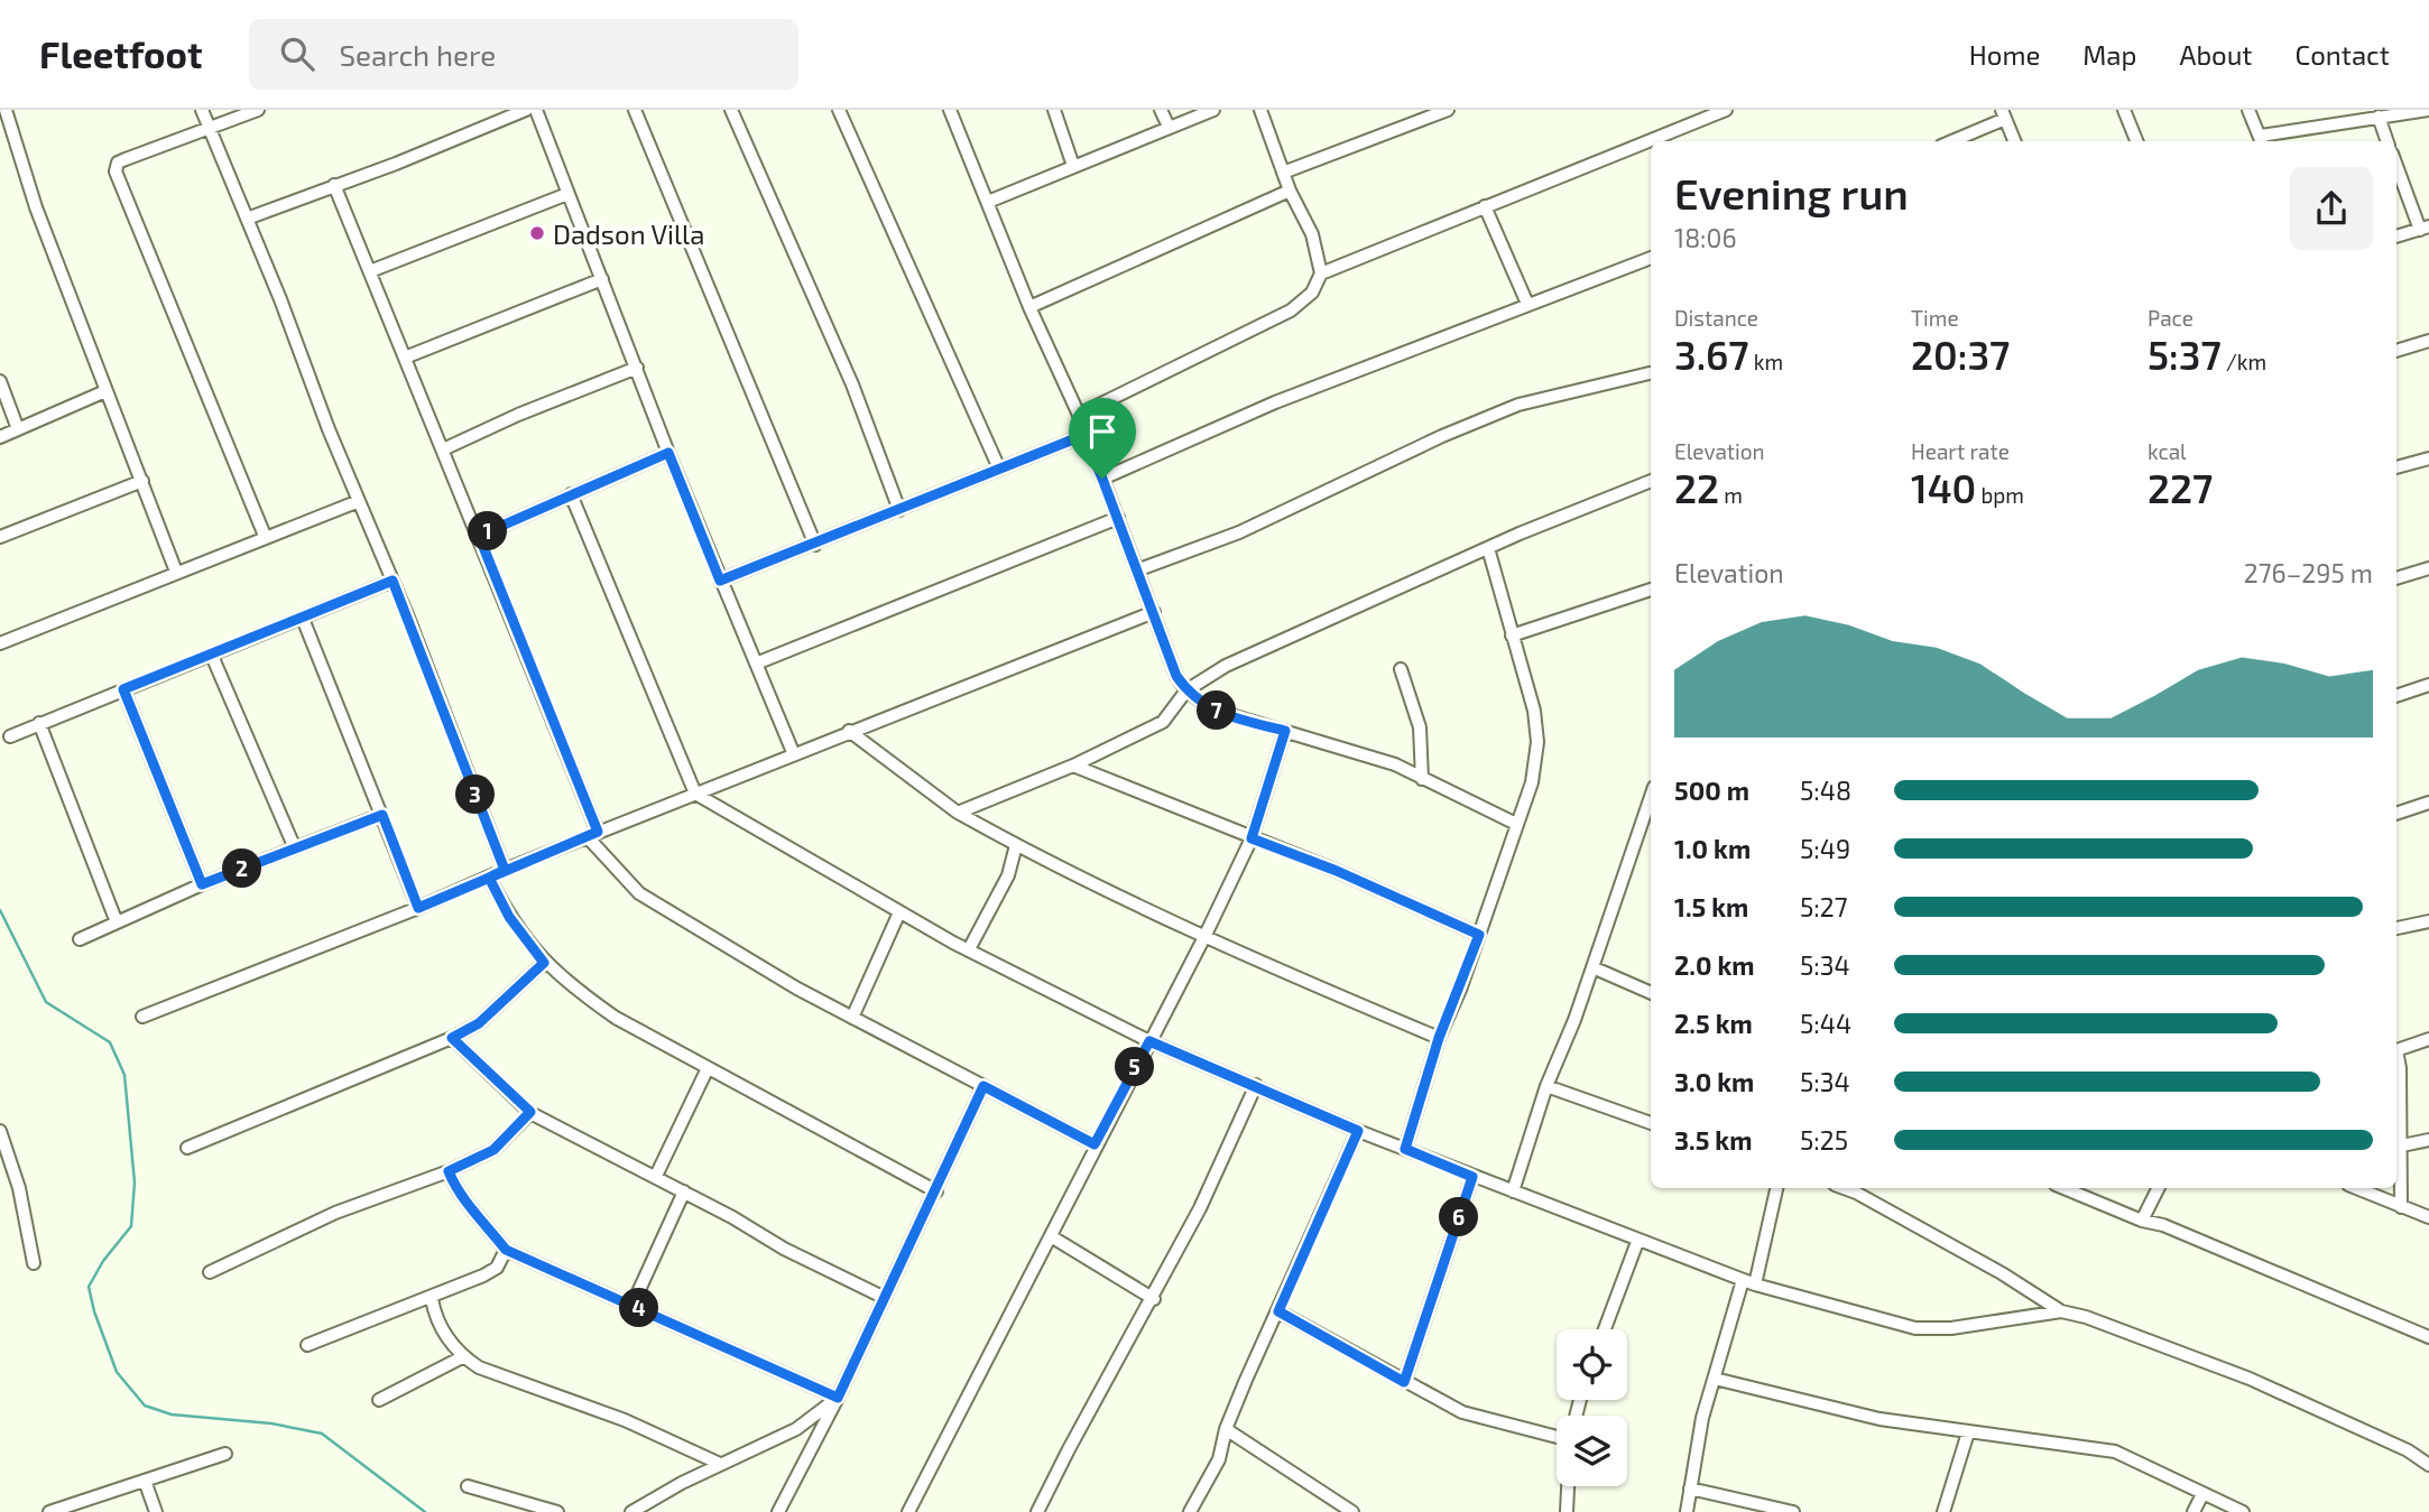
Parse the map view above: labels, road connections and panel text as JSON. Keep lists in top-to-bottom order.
{
  "places": ["Dadson Villa"],
  "page": {
    "header": "Fleetfoot",
    "search": "Search here",
    "nav": [
      "Home",
      "Map",
      "About",
      "Contact"
    ],
    "heading": ["Evening run", "18:06"],
    "stats": [
      ["Distance", "3.67 km"],
      ["Time", "20:37"],
      ["Pace", "5:37 /km"],
      ["Elevation", "22 m"],
      ["Heart rate", "140 bpm"],
      ["kcal", "227"]
    ],
    "pins": [
      "1",
      "7",
      "3",
      "2",
      "5",
      "6",
      "4"
    ],
    "chart": ["Elevation", "276–295 m"],
    "list": [
      {
        "name": "500 m",
        "note": "5:48"
      },
      {
        "name": "1.0 km",
        "note": "5:49"
      },
      {
        "name": "1.5 km",
        "note": "5:27"
      },
      {
        "name": "2.0 km",
        "note": "5:34"
      },
      {
        "name": "2.5 km",
        "note": "5:44"
      },
      {
        "name": "3.0 km",
        "note": "5:34"
      },
      {
        "name": "3.5 km",
        "note": "5:25"
      }
    ]
  }
}
